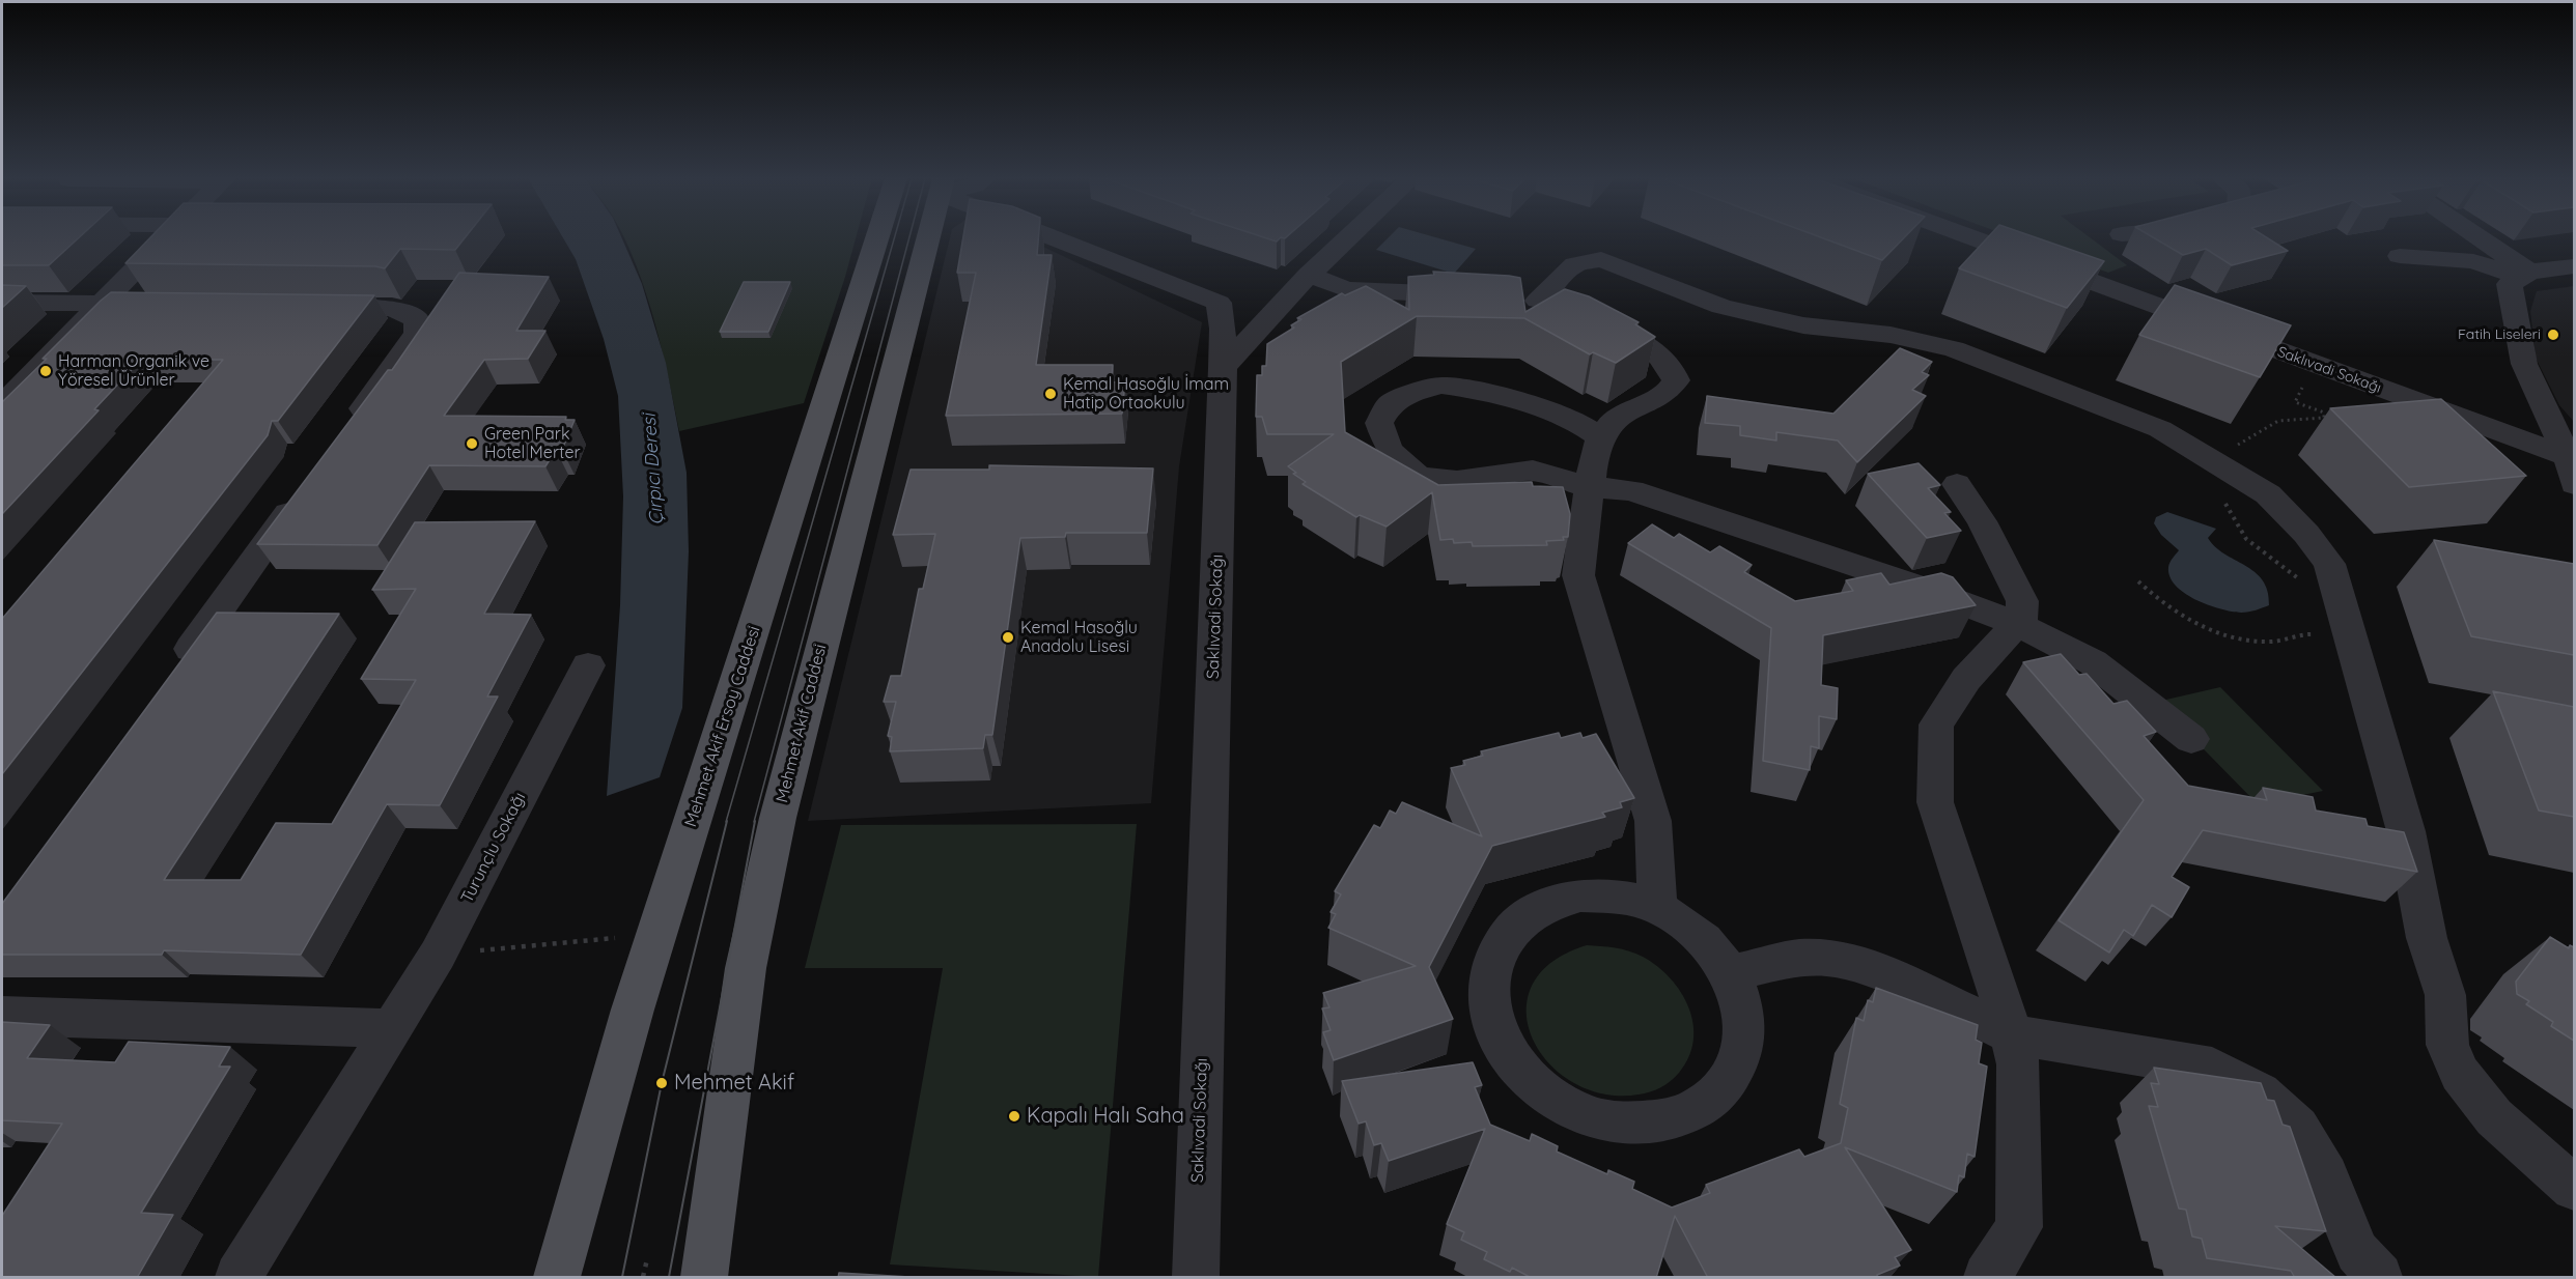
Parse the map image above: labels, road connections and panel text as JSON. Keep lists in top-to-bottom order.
{
  "streets": {
    "main road": ["Mehmet Akif Caddesi", "Mehmet Akif Ersoy Caddesi"],
    "street": ["Saklıvadi Sokağı", "Turunçlu Sokağı"]
  },
  "water": ["Çırpıcı Deresi"],
  "places": [
    "Fatih Liseleri",
    "Harman Organik ve Yöresel Ürünler",
    "Kemal Hasoğlu İmam Hatip Ortaokulu",
    "Green Park Hotel Merter",
    "Kemal Hasoğlu Anadolu Lisesi",
    "Mehmet Akif",
    "Kapalı Halı Saha"
  ]
}
